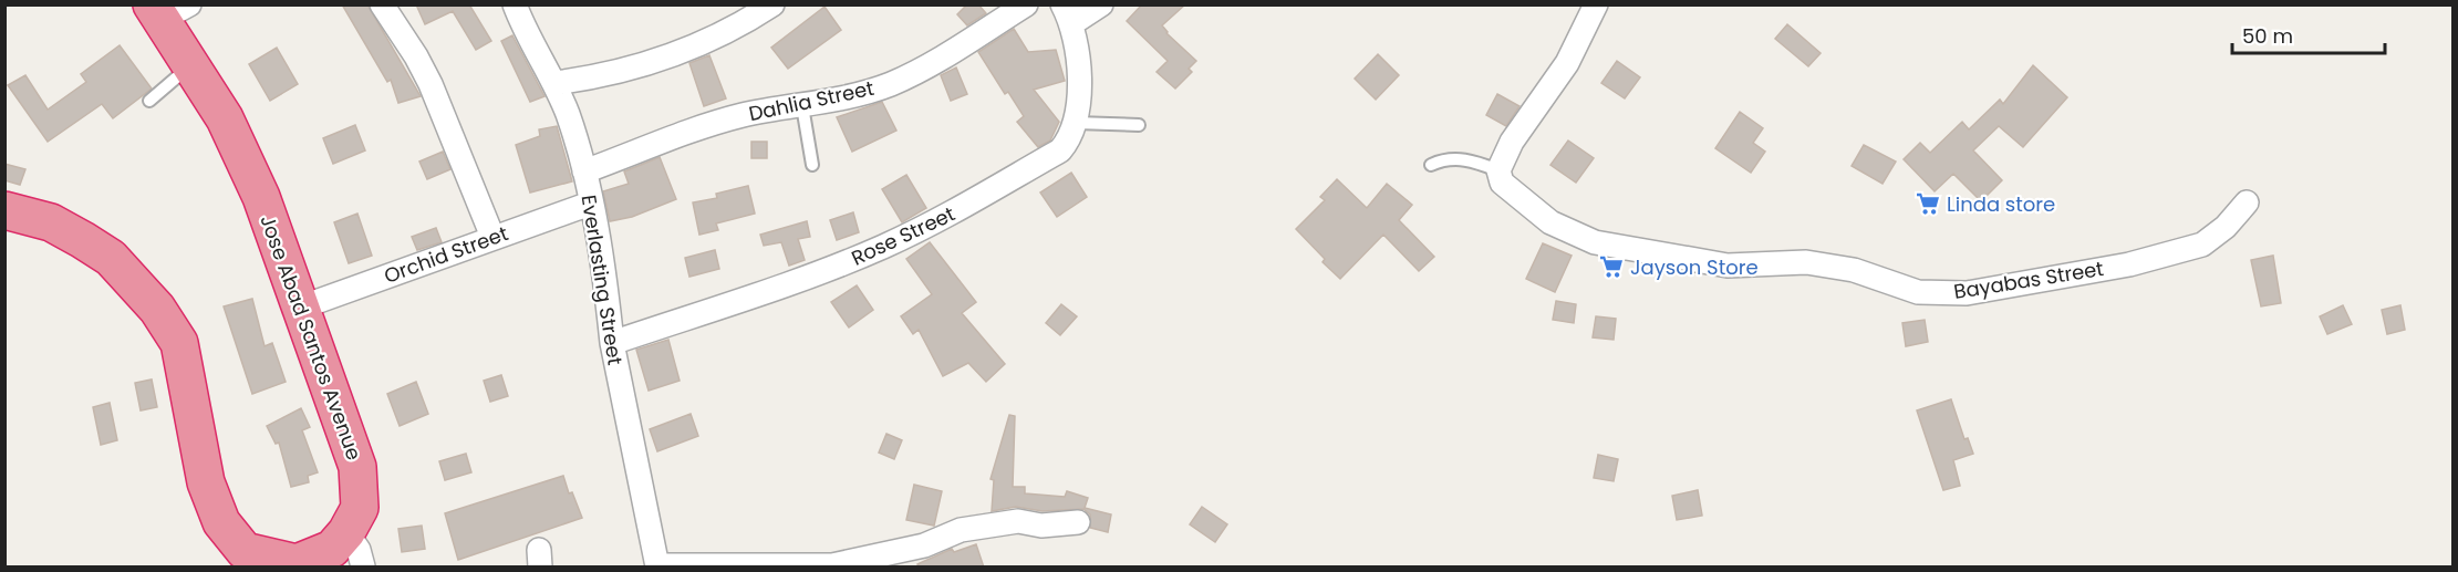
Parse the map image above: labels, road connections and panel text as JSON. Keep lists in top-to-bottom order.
{
  "streets": {
    "highway": ["Jose Abad Santos Avenue"],
    "street": [
      "Dahlia Street",
      "Rose Street",
      "Orchid Street",
      "Everlasting Street",
      "Bayabas Street"
    ]
  },
  "crossings": [
    ["Dahlia Street", "Everlasting Street"],
    ["Rose Street", "Everlasting Street"],
    ["Orchid Street", "Everlasting Street"],
    ["Orchid Street", "Jose Abad Santos Avenue"]
  ],
  "places": {
    "supermarket": ["Linda store", "Jayson Store"]
  },
  "scale_bar": "50 m"
}
